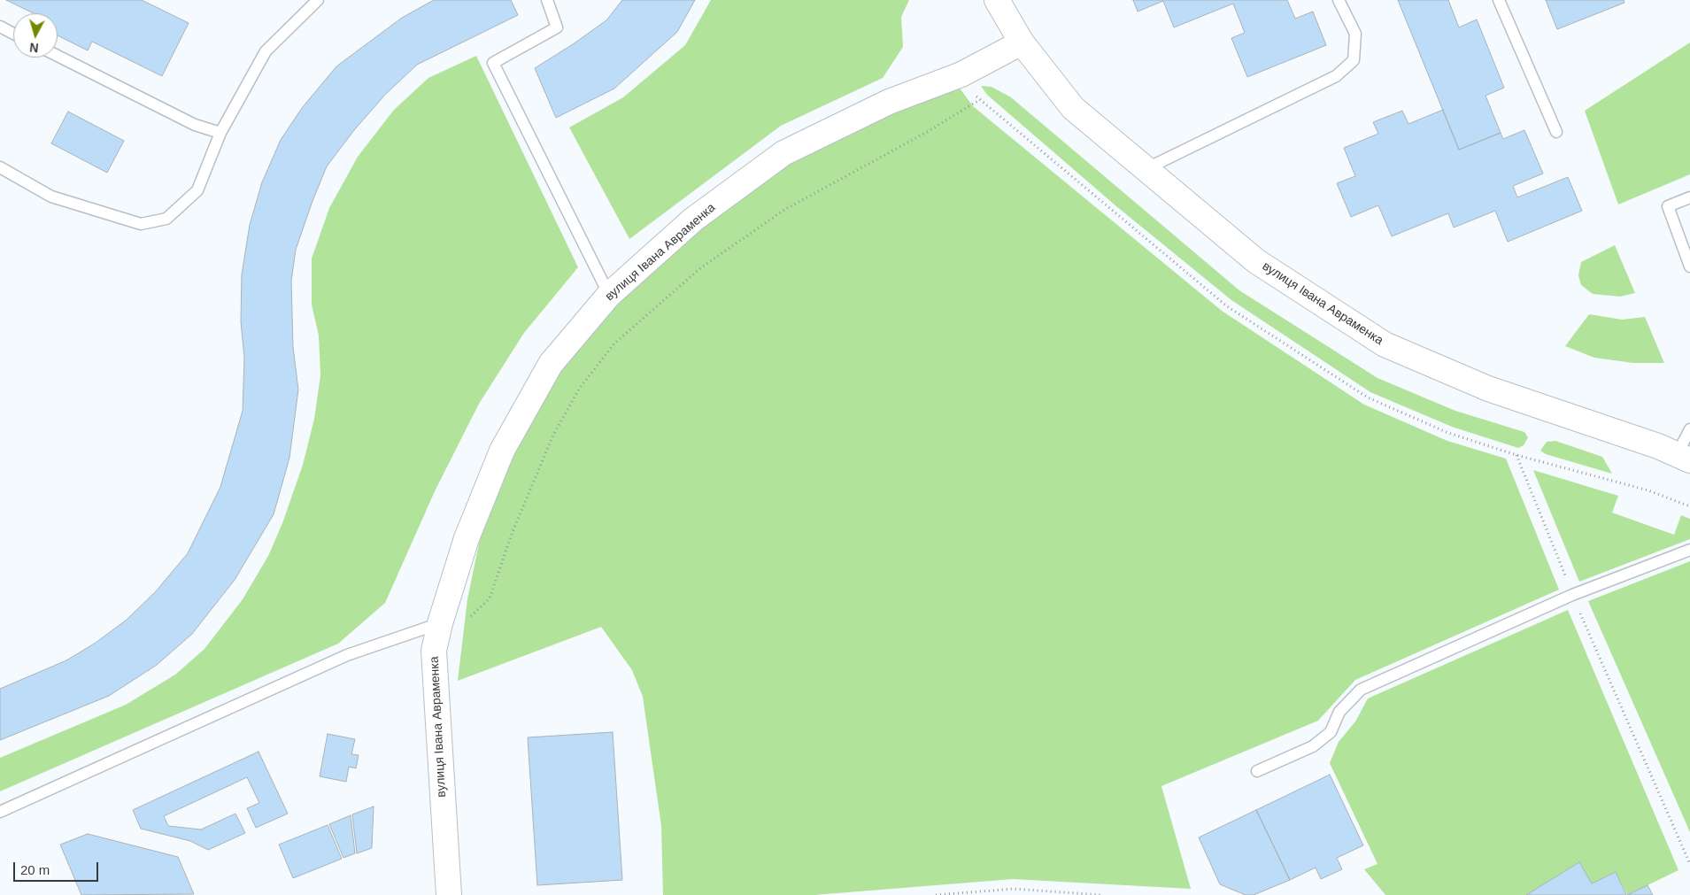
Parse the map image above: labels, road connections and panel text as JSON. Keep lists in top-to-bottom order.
{
  "streets": {
    "street": ["вулиця Івана Авраменка"]
  },
  "scale_bar": "20 m",
  "north": "bottom"
}
